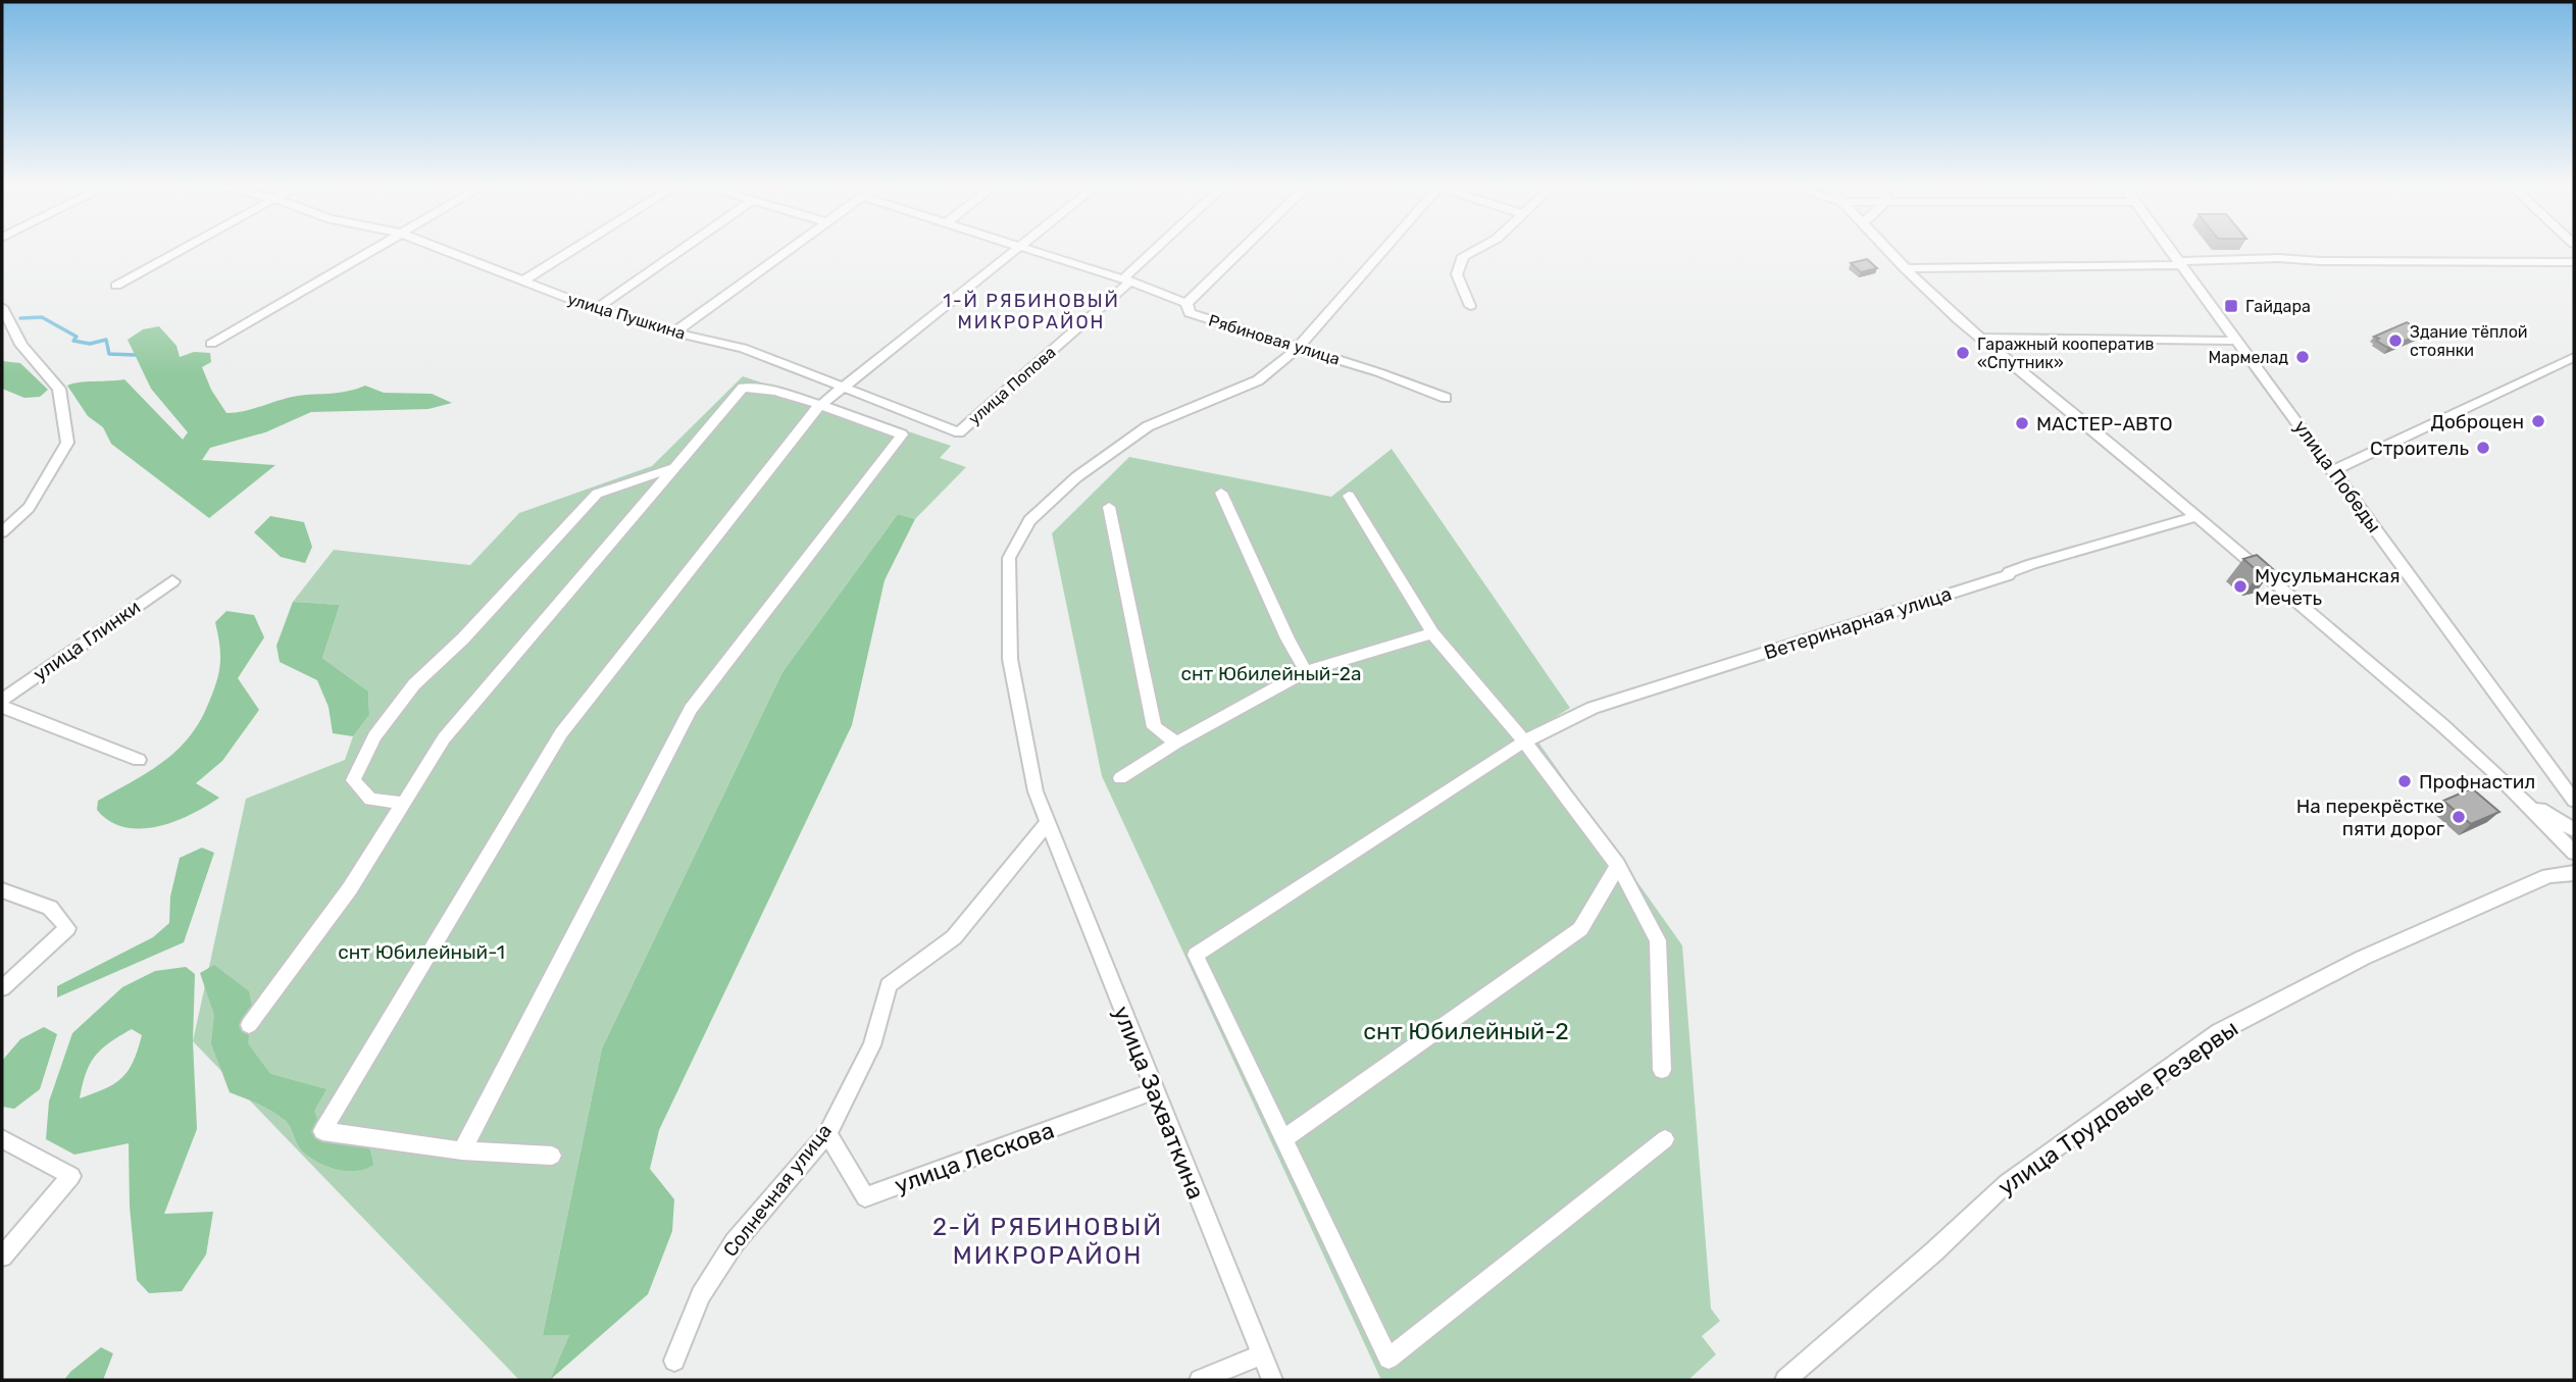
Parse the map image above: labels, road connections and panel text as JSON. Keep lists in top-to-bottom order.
{
  "streets": {
    "street": [
      "улица Пушкина",
      "Рябиновая улица",
      "улица Попова",
      "улица Победы",
      "Ветеринарная улица",
      "улица Глинки",
      "улица Захваткина",
      "улица Трудовые Резервы",
      "улица Лескова",
      "Солнечная улица"
    ]
  },
  "crossings": [
    ["улица Пушкина", "улица Попова"],
    ["Рябиновая улица", "улица Попова"],
    ["улица Захваткина", "улица Лескова"],
    ["улица Захваткина", "Солнечная улица"],
    ["улица Лескова", "Солнечная улица"]
  ],
  "districts": ["1-Й РЯБИНОВЫЙ МИКРОРАЙОН", "2-Й РЯБИНОВЫЙ МИКРОРАЙОН"],
  "parks": ["снт Юбилейный-2а", "снт Юбилейный-1", "снт Юбилейный-2"],
  "places": {
    "transit": ["Гайдара"],
    "other": [
      "Здание тёплой стоянки",
      "Гаражный кооператив «Спутник»",
      "Мармелад",
      "Доброцен",
      "МАСТЕР-АВТО",
      "Строитель",
      "Мусульманская Мечеть",
      "Профнастил",
      "На перекрёстке пяти дорог"
    ]
  }
}
